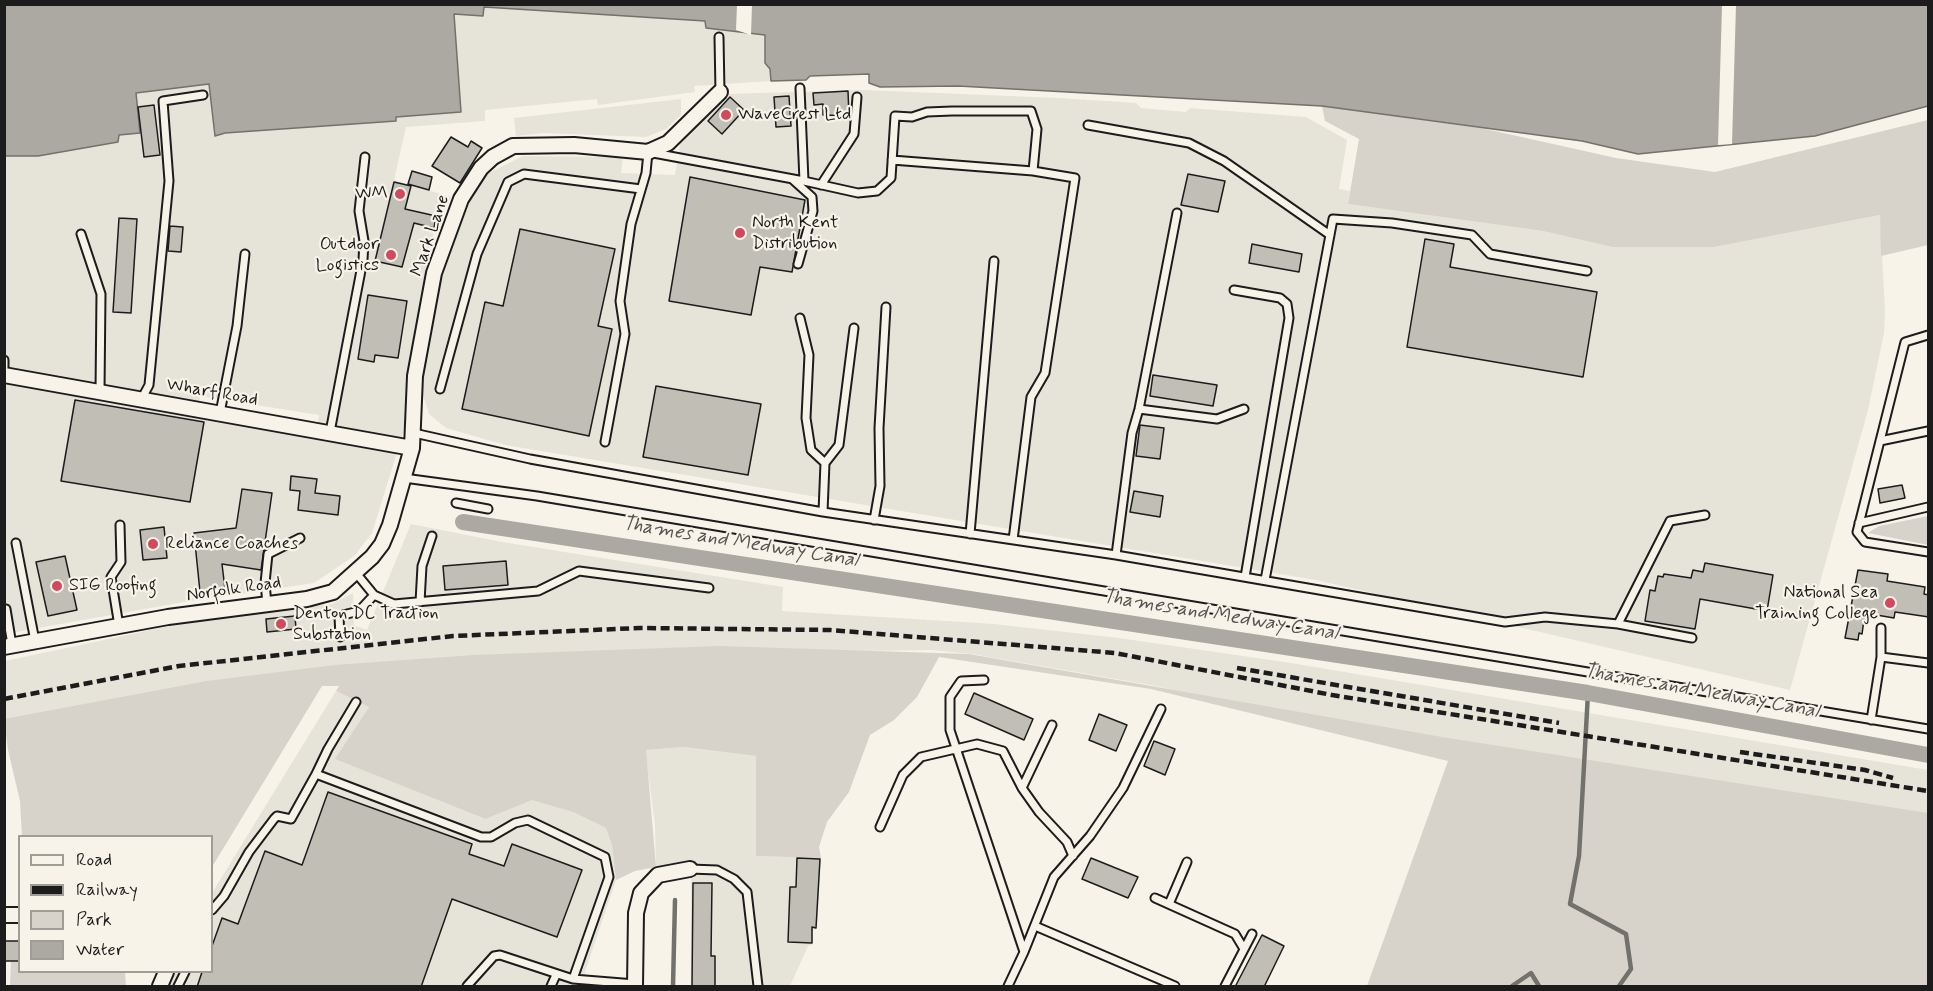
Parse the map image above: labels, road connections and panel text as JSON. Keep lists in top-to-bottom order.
{
  "streets": {
    "street": ["Mark Lane", "Wharf Road", "Norfolk Road"]
  },
  "crossings": [
    ["Mark Lane", "Wharf Road"],
    ["Mark Lane", "Norfolk Road"]
  ],
  "water": ["Thames and Medway Canal"],
  "places": [
    "WaveCrest Ltd",
    "WM",
    "North Kent Distribution",
    "Outdoor Logistics",
    "Reliance Coaches",
    "SIG Roofing",
    "National Sea Training College",
    "Denton DC Traction Substation"
  ],
  "legend": [
    "Road",
    "Railway",
    "Park",
    "Water"
  ]
}
